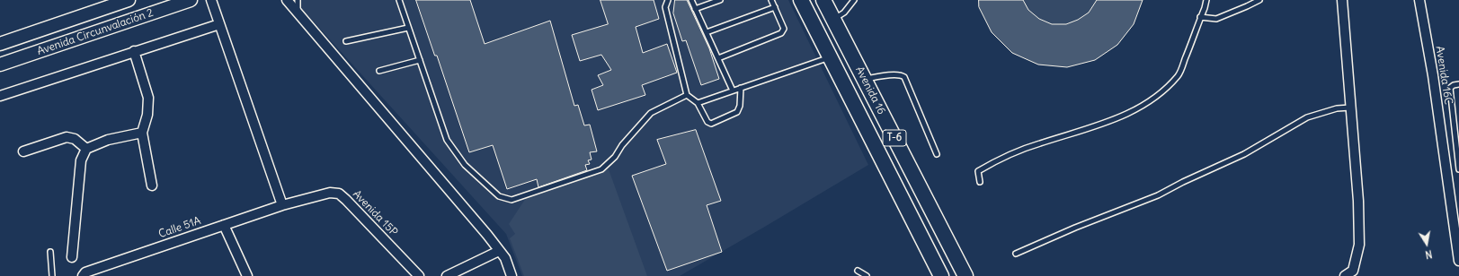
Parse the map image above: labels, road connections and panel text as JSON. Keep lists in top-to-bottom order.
{
  "streets": {
    "highway": ["Avenida 16", "T-6"],
    "main road": ["Avenida Circunvalación 2"],
    "street": ["Avenida 16C", "Avenida 15P", "Calle 51A"]
  },
  "crossings": [
    ["Avenida 15P", "Calle 51A"]
  ],
  "north": "bottom"
}
